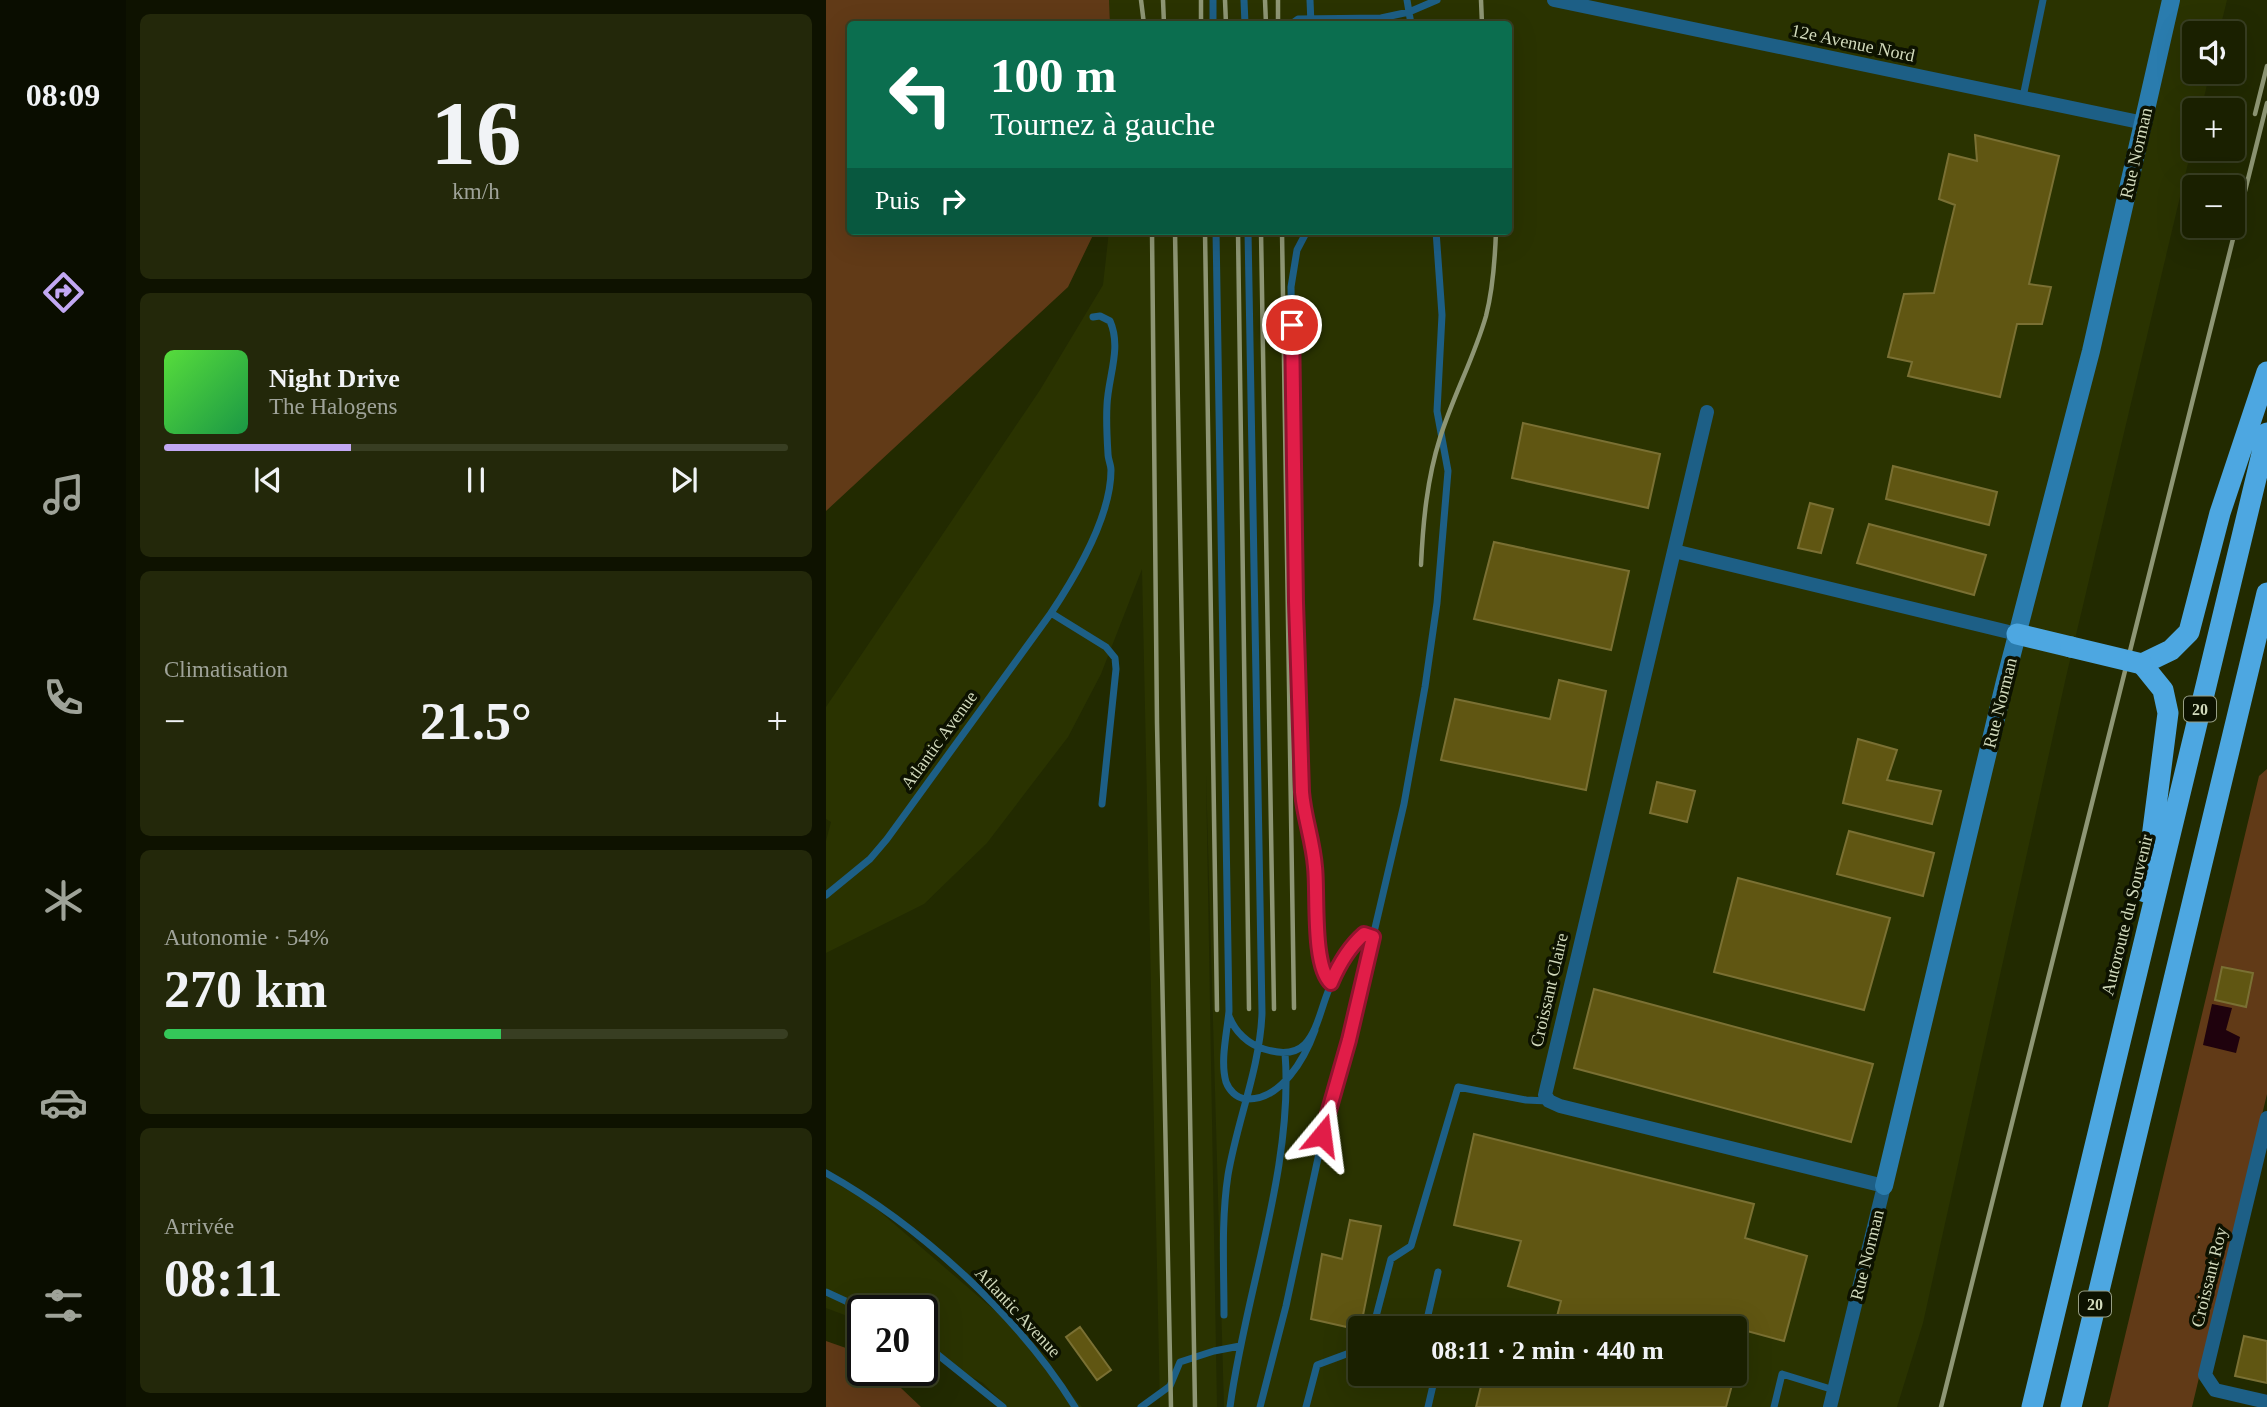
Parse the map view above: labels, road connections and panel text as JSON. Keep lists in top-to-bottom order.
{
  "streets": {
    "highway": ["20", "Autoroute du Souvenir"],
    "street": [
      "12e Avenue Nord",
      "Rue Norman",
      "Croissant Claire",
      "Croissant Roy"
    ],
    "lane": ["Atlantic Avenue"]
  },
  "crossings": [
    ["12e Avenue Nord", "Rue Norman"]
  ],
  "page": {
    "tabs": "08:09",
    "tile": [
      ["16", "km/h"],
      "Climatisation",
      ["Autonomie · 54%", "270 km"],
      ["Arrivée", "08:11"]
    ],
    "map_buttons": ["+", "−"],
    "turn": ["100 m", "Tournez à gauche"],
    "then": "Puis",
    "song": ["Night Drive", "The Halogens"],
    "heat": ["−", "21.5°", "+"],
    "limit": "20",
    "trip": "08:11 · 2 min · 440 m"
  }
}
